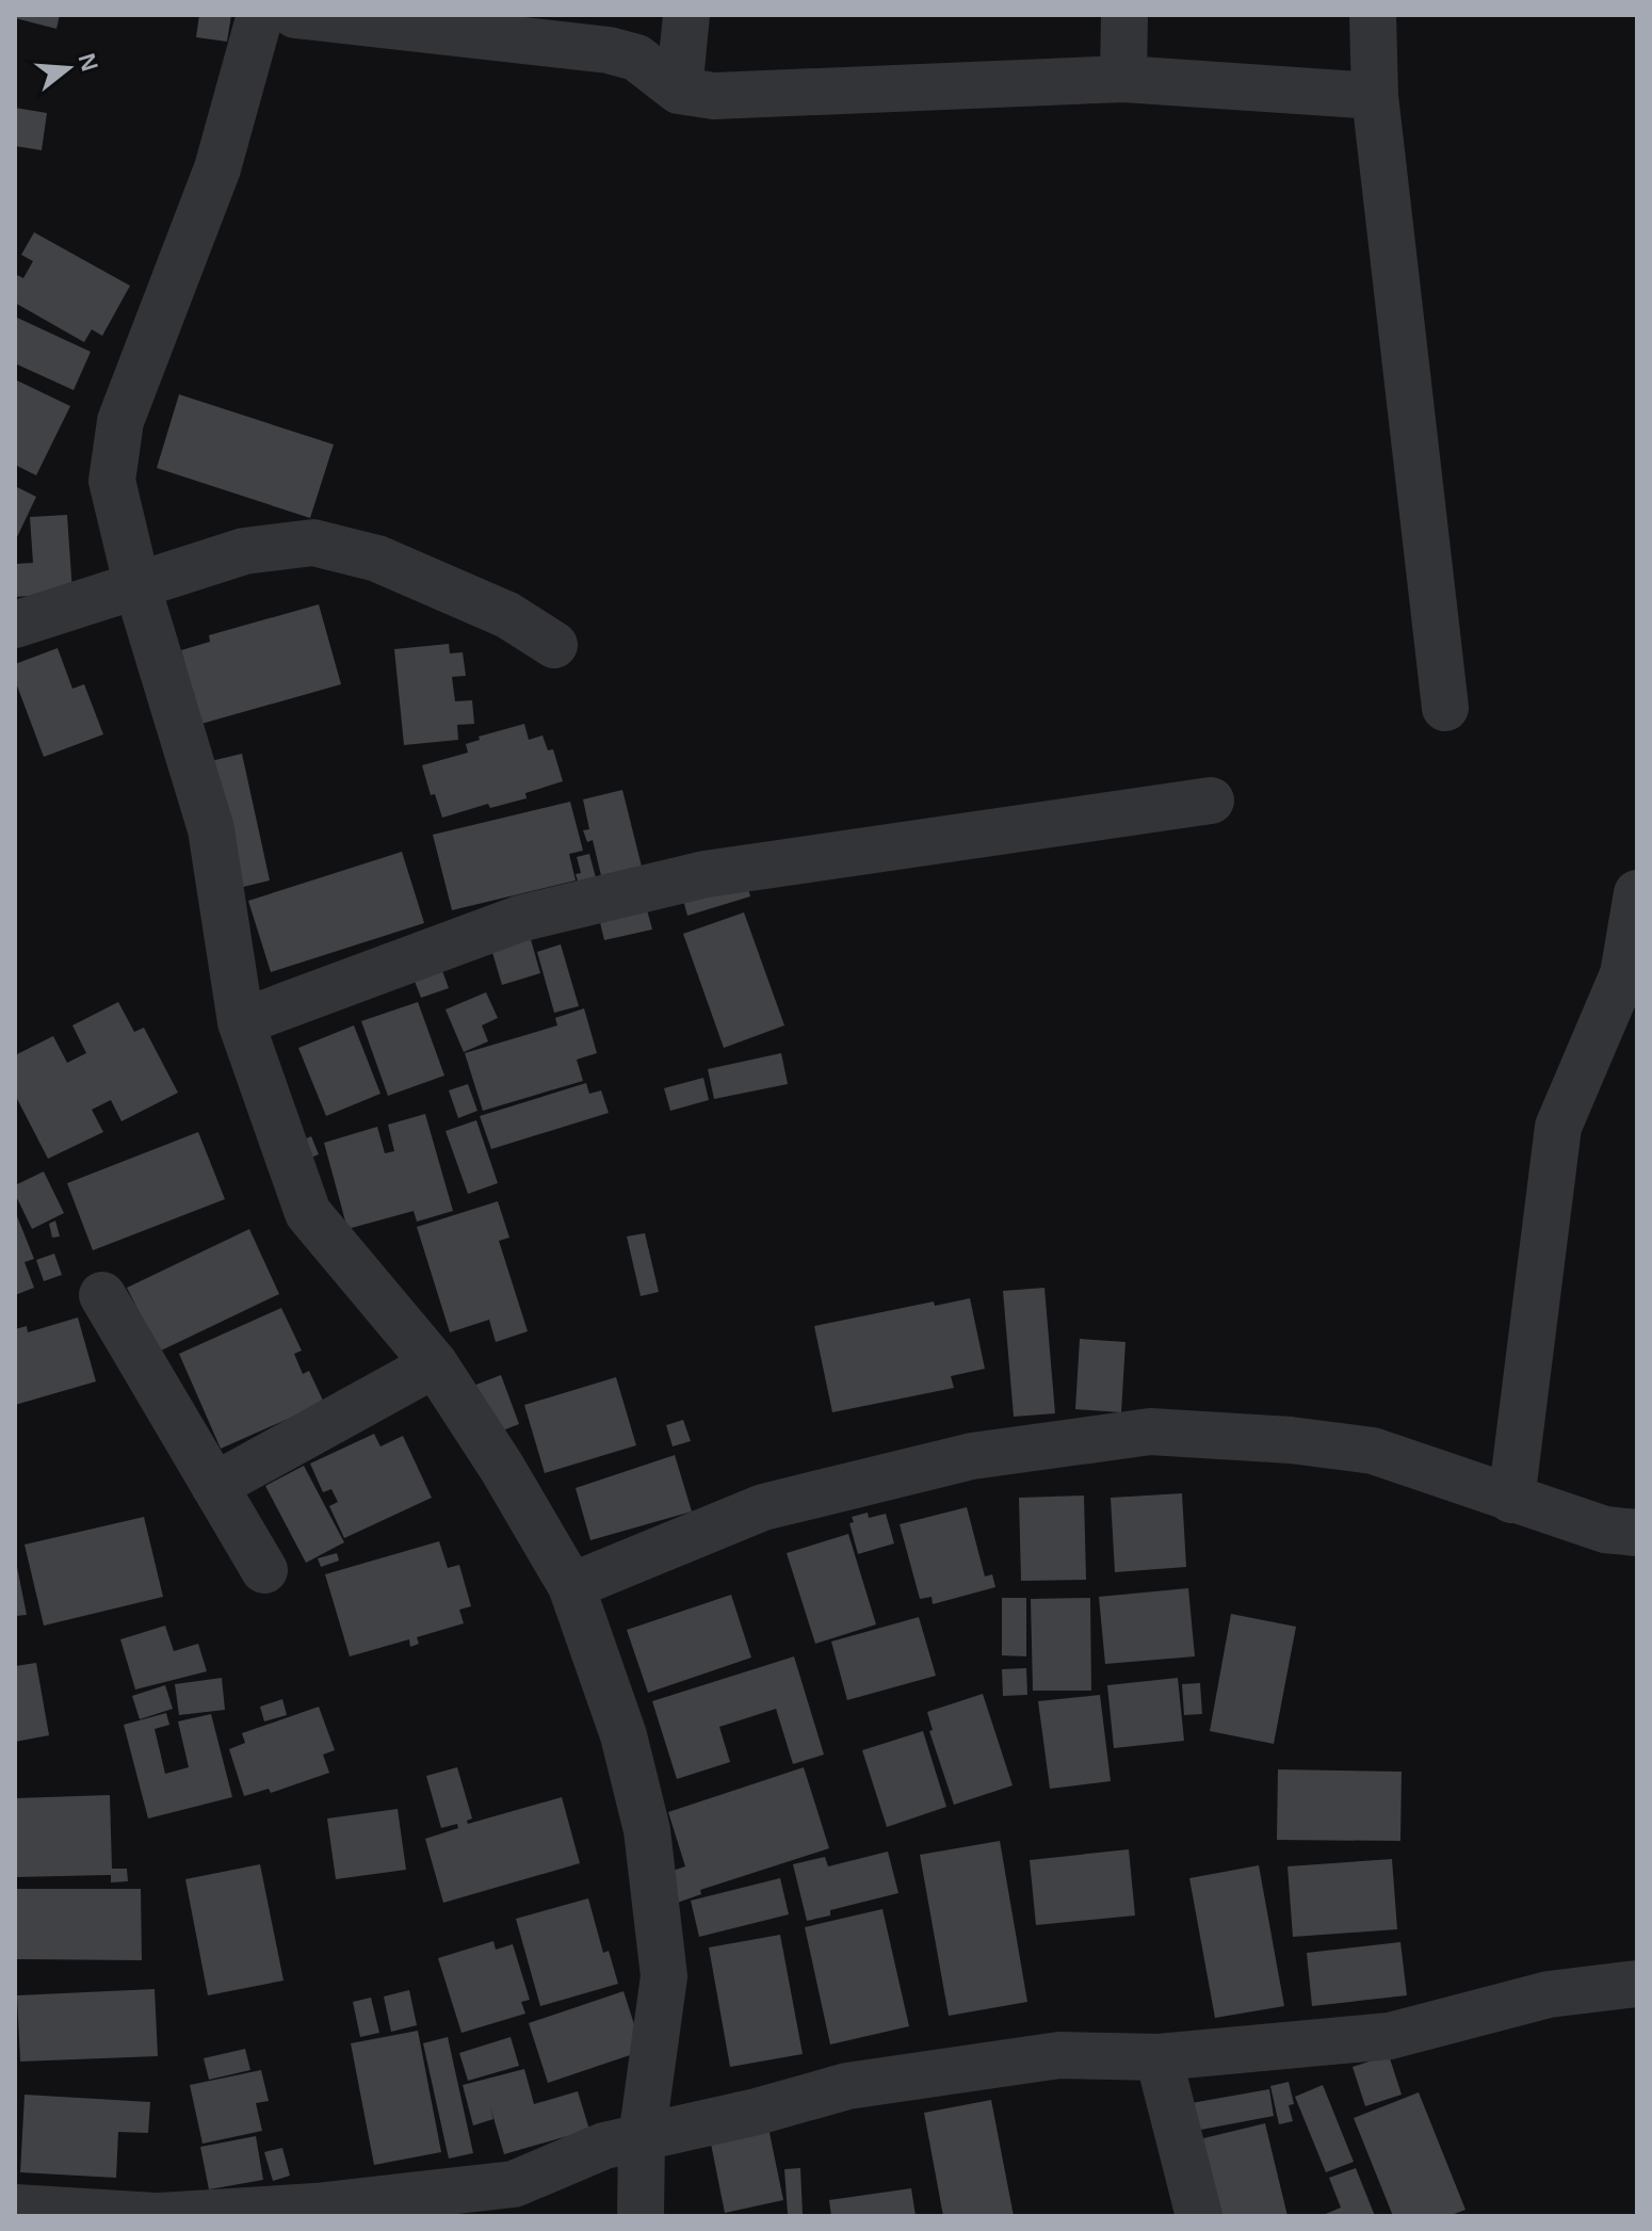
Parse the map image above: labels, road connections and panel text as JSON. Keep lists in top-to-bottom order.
{
  "north": "right"
}
